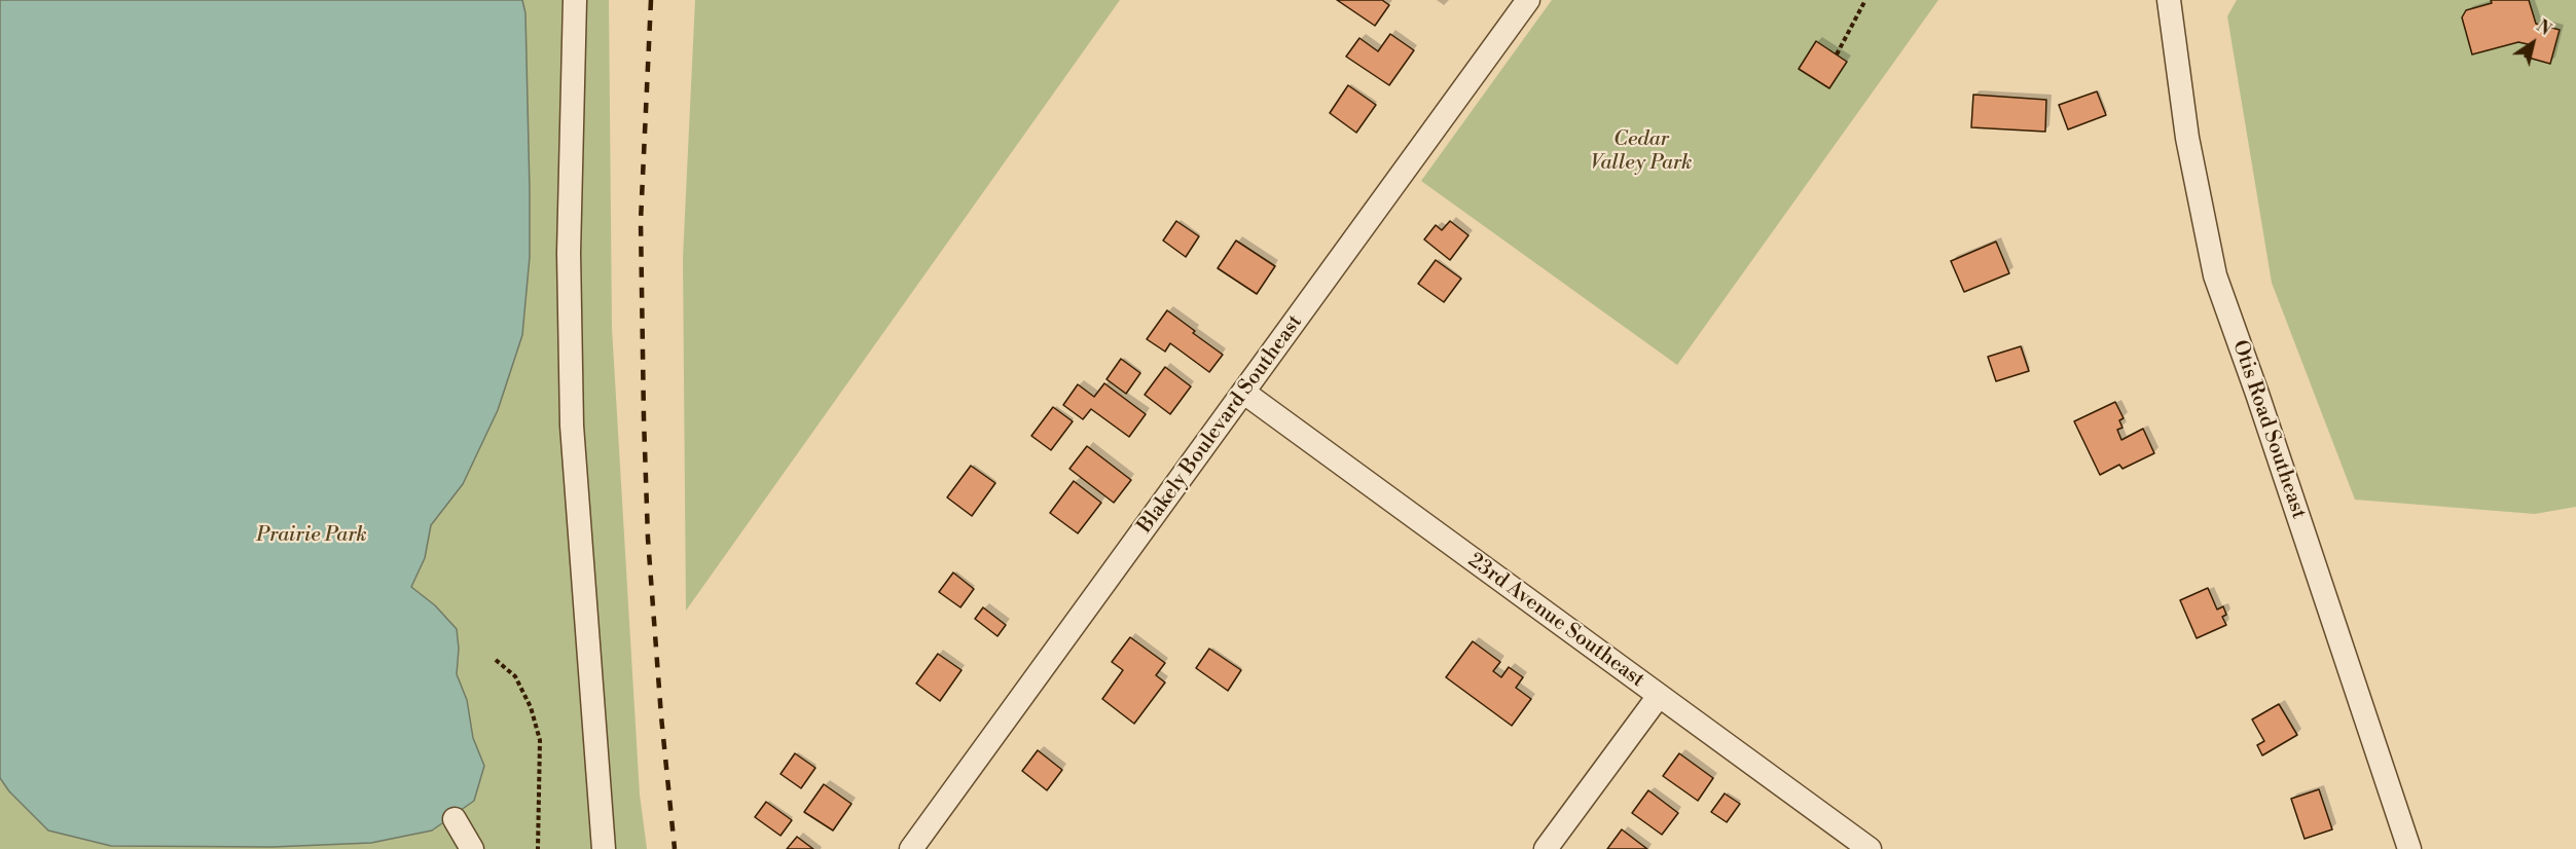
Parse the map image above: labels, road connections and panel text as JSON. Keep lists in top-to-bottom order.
{
  "streets": {
    "street": ["Blakely Boulevard Southeast", "Otis Road Southeast", "23rd Avenue Southeast"]
  },
  "crossings": [
    ["Blakely Boulevard Southeast", "23rd Avenue Southeast"]
  ],
  "parks": ["Cedar Valley Park", "Prairie Park"],
  "north": "top right"
}
